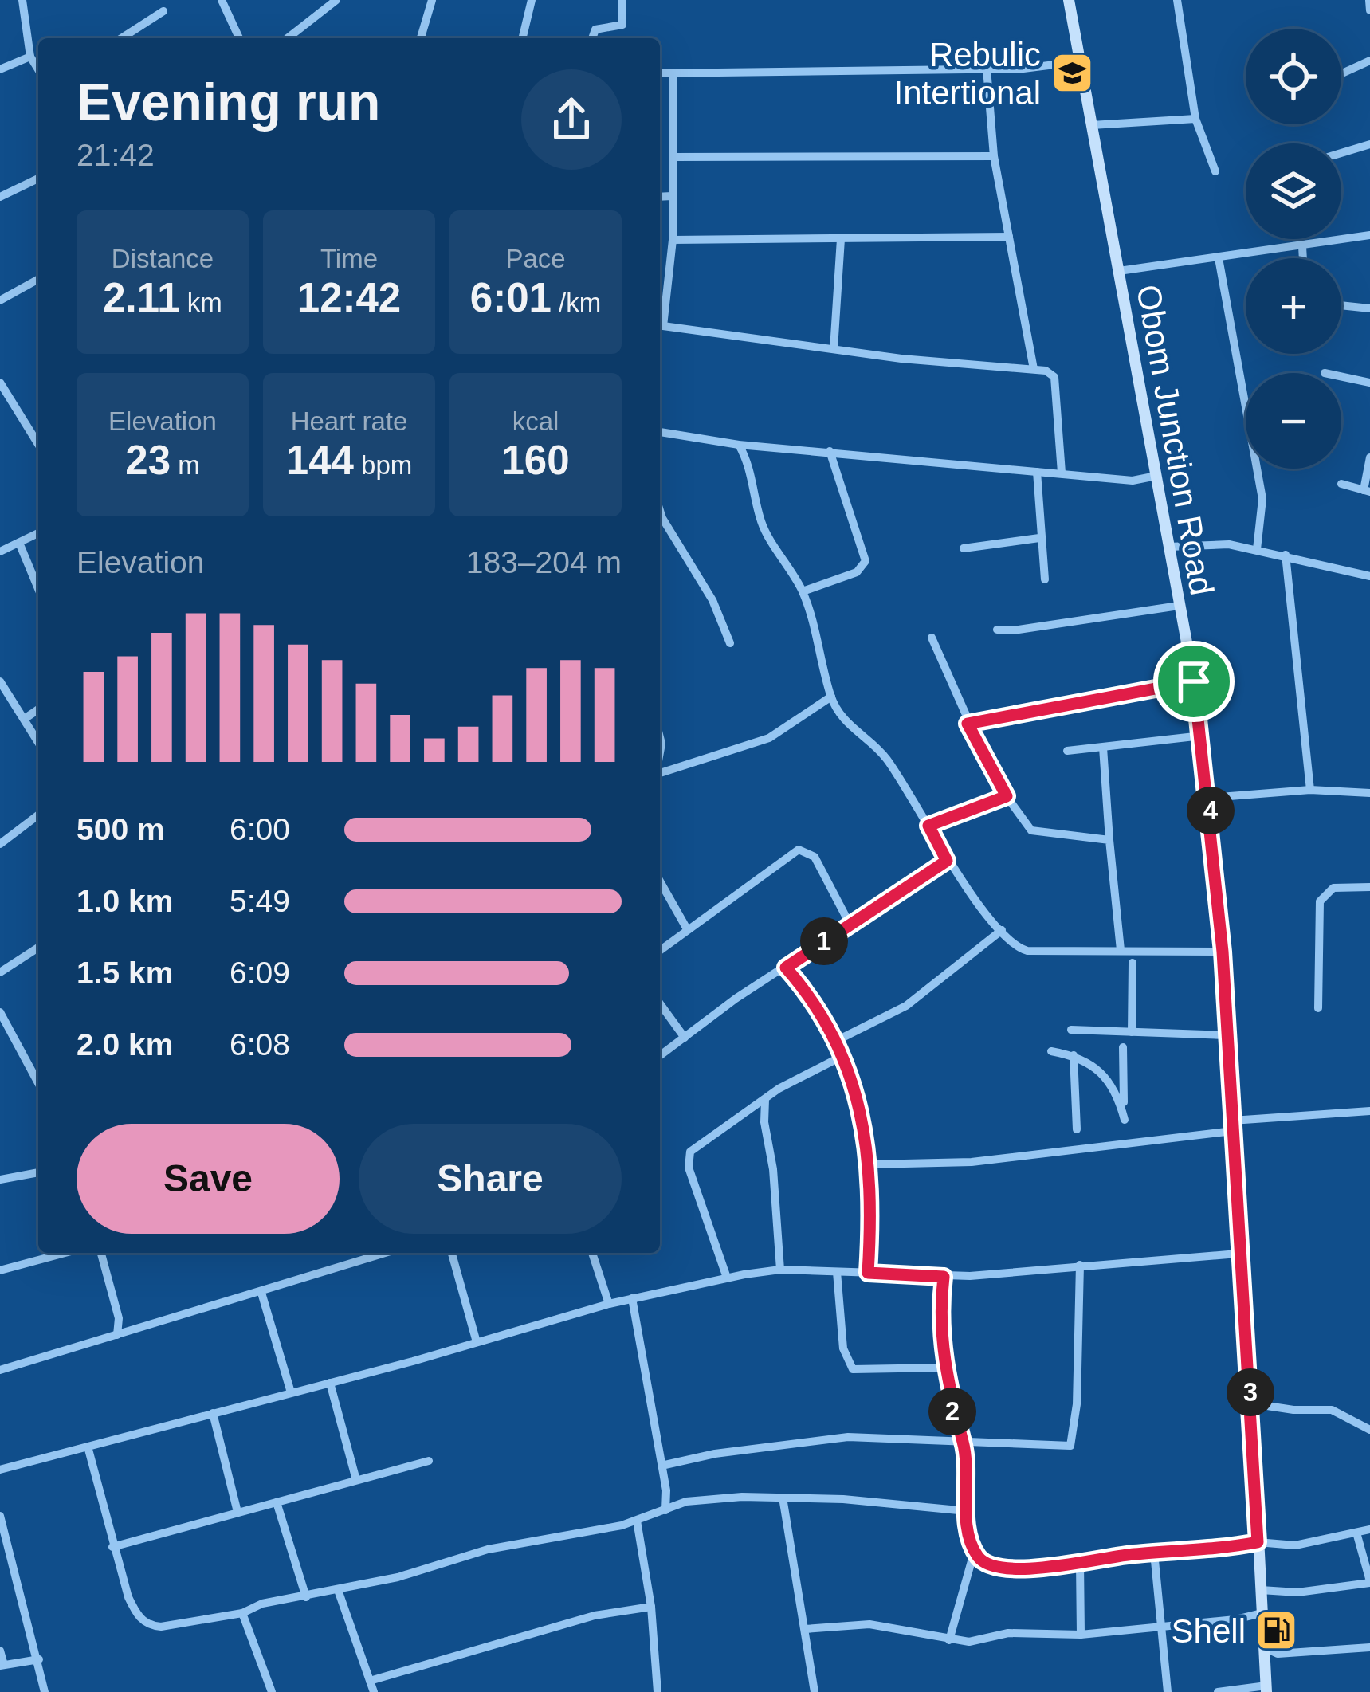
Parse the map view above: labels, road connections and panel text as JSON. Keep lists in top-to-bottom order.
{
  "streets": {
    "main road": ["Obom Junction Road"]
  },
  "places": {
    "school or university": ["Rebulic Intertional"],
    "fuel station": ["Shell"]
  },
  "page": {
    "map_buttons": ["+", "−"],
    "heading": ["Evening run", "21:42"],
    "stats": [
      ["Distance", "2.11 km"],
      ["Time", "12:42"],
      ["Pace", "6:01 /km"],
      ["Elevation", "23 m"],
      ["Heart rate", "144 bpm"],
      ["kcal", "160"]
    ],
    "chart": ["Elevation", "183–204 m"],
    "pins": [
      "4",
      "1",
      "3",
      "2"
    ],
    "list": [
      {
        "name": "500 m",
        "note": "6:00"
      },
      {
        "name": "1.0 km",
        "note": "5:49"
      },
      {
        "name": "1.5 km",
        "note": "6:09"
      },
      {
        "name": "2.0 km",
        "note": "6:08"
      }
    ],
    "buttons": ["Save", "Share"]
  }
}
